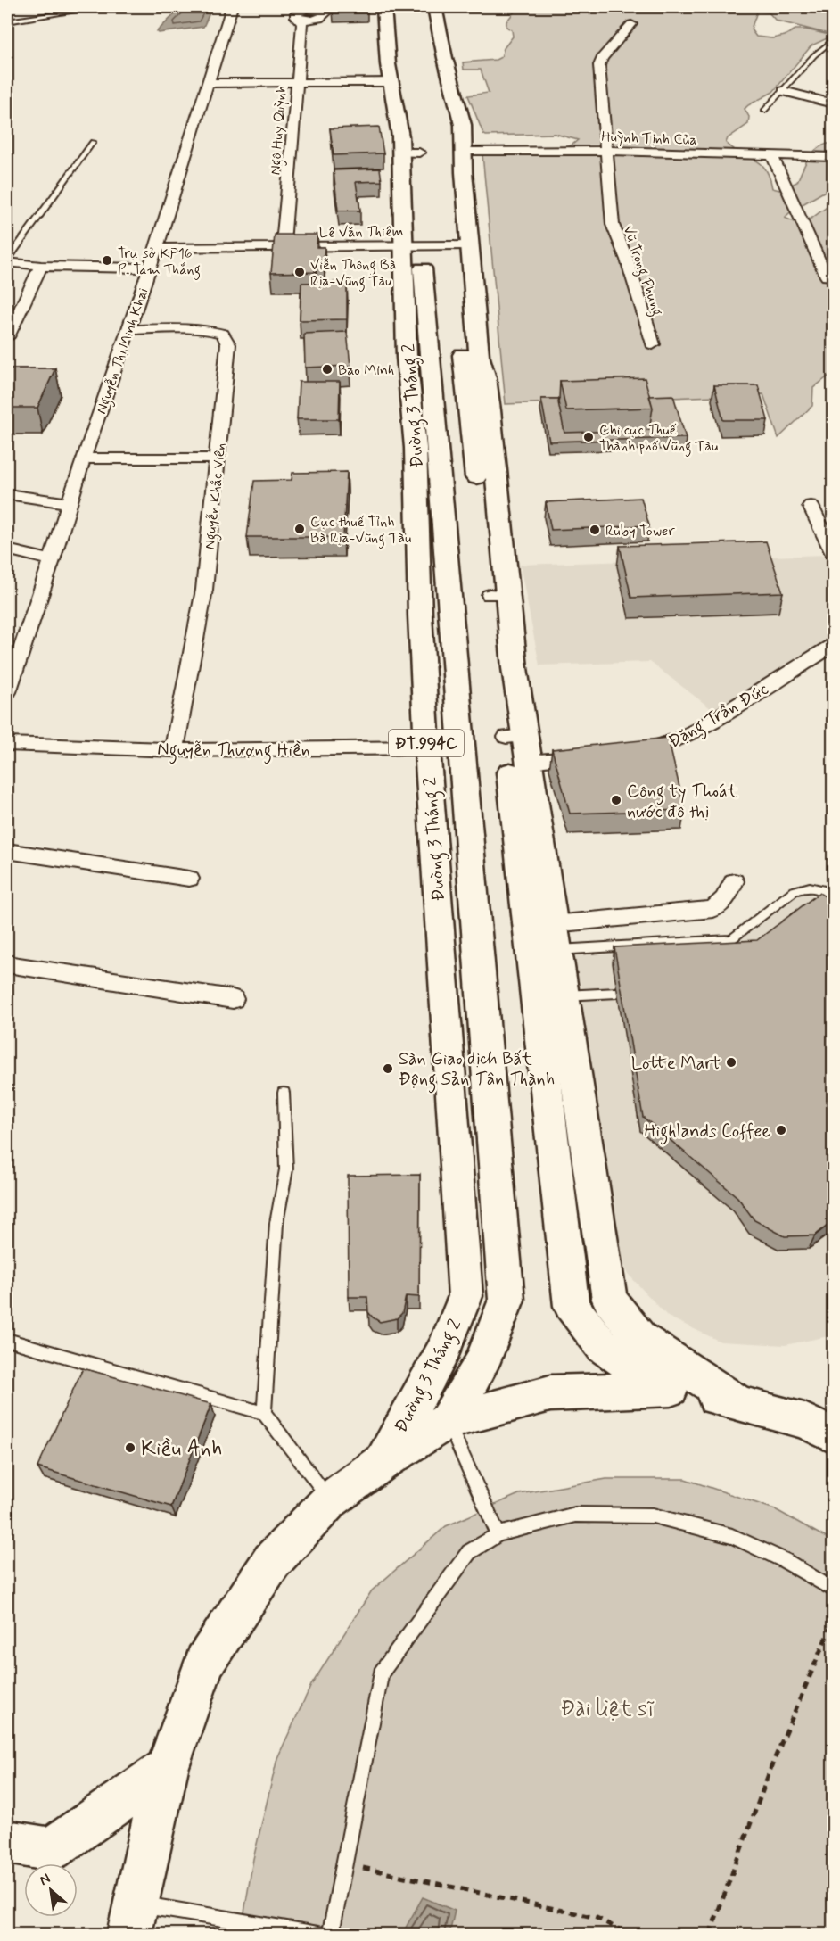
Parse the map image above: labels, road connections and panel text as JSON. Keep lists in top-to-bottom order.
{
  "streets": {
    "main road": ["Đường 3 Tháng 2", "ĐT.994C"],
    "street": [
      "Ngô Huy Quỳnh",
      "Huỳnh Tịnh Của",
      "Lê Văn Thiêm",
      "Vũ Trọng Phụng",
      "Nguyễn Thị Minh Khai",
      "Nguyễn Khắc Viện",
      "Đặng Trần Đức",
      "Nguyễn Thượng Hiền"
    ]
  },
  "crossings": [
    ["Ngô Huy Quỳnh", "Lê Văn Thiêm"],
    ["Huỳnh Tịnh Của", "Vũ Trọng Phụng"],
    ["Lê Văn Thiêm", "Nguyễn Thị Minh Khai"],
    ["Lê Văn Thiêm", "Đường 3 Tháng 2"],
    ["Nguyễn Thị Minh Khai", "Nguyễn Khắc Viện"],
    ["Đường 3 Tháng 2", "Nguyễn Thượng Hiền"],
    ["Nguyễn Khắc Viện", "Nguyễn Thượng Hiền"]
  ],
  "parks": ["Đài liệt sĩ"],
  "places": [
    "Trụ sở KP16 P. Tam Thắng",
    "Viễn Thông Bà Rịa-Vũng Tàu",
    "Bao Minh",
    "Chi cục Thuế Thành phố Vũng Tàu",
    "Cục thuế Tỉnh Bà Rịa-Vũng Tàu",
    "Ruby Tower",
    "Công ty Thoát nước đô thị",
    "Lotte Mart",
    "Sàn Giao dịch Bất Động Sản Tân Thành",
    "Highlands Coffee",
    "Kiều Anh"
  ],
  "north": "top left"
}
